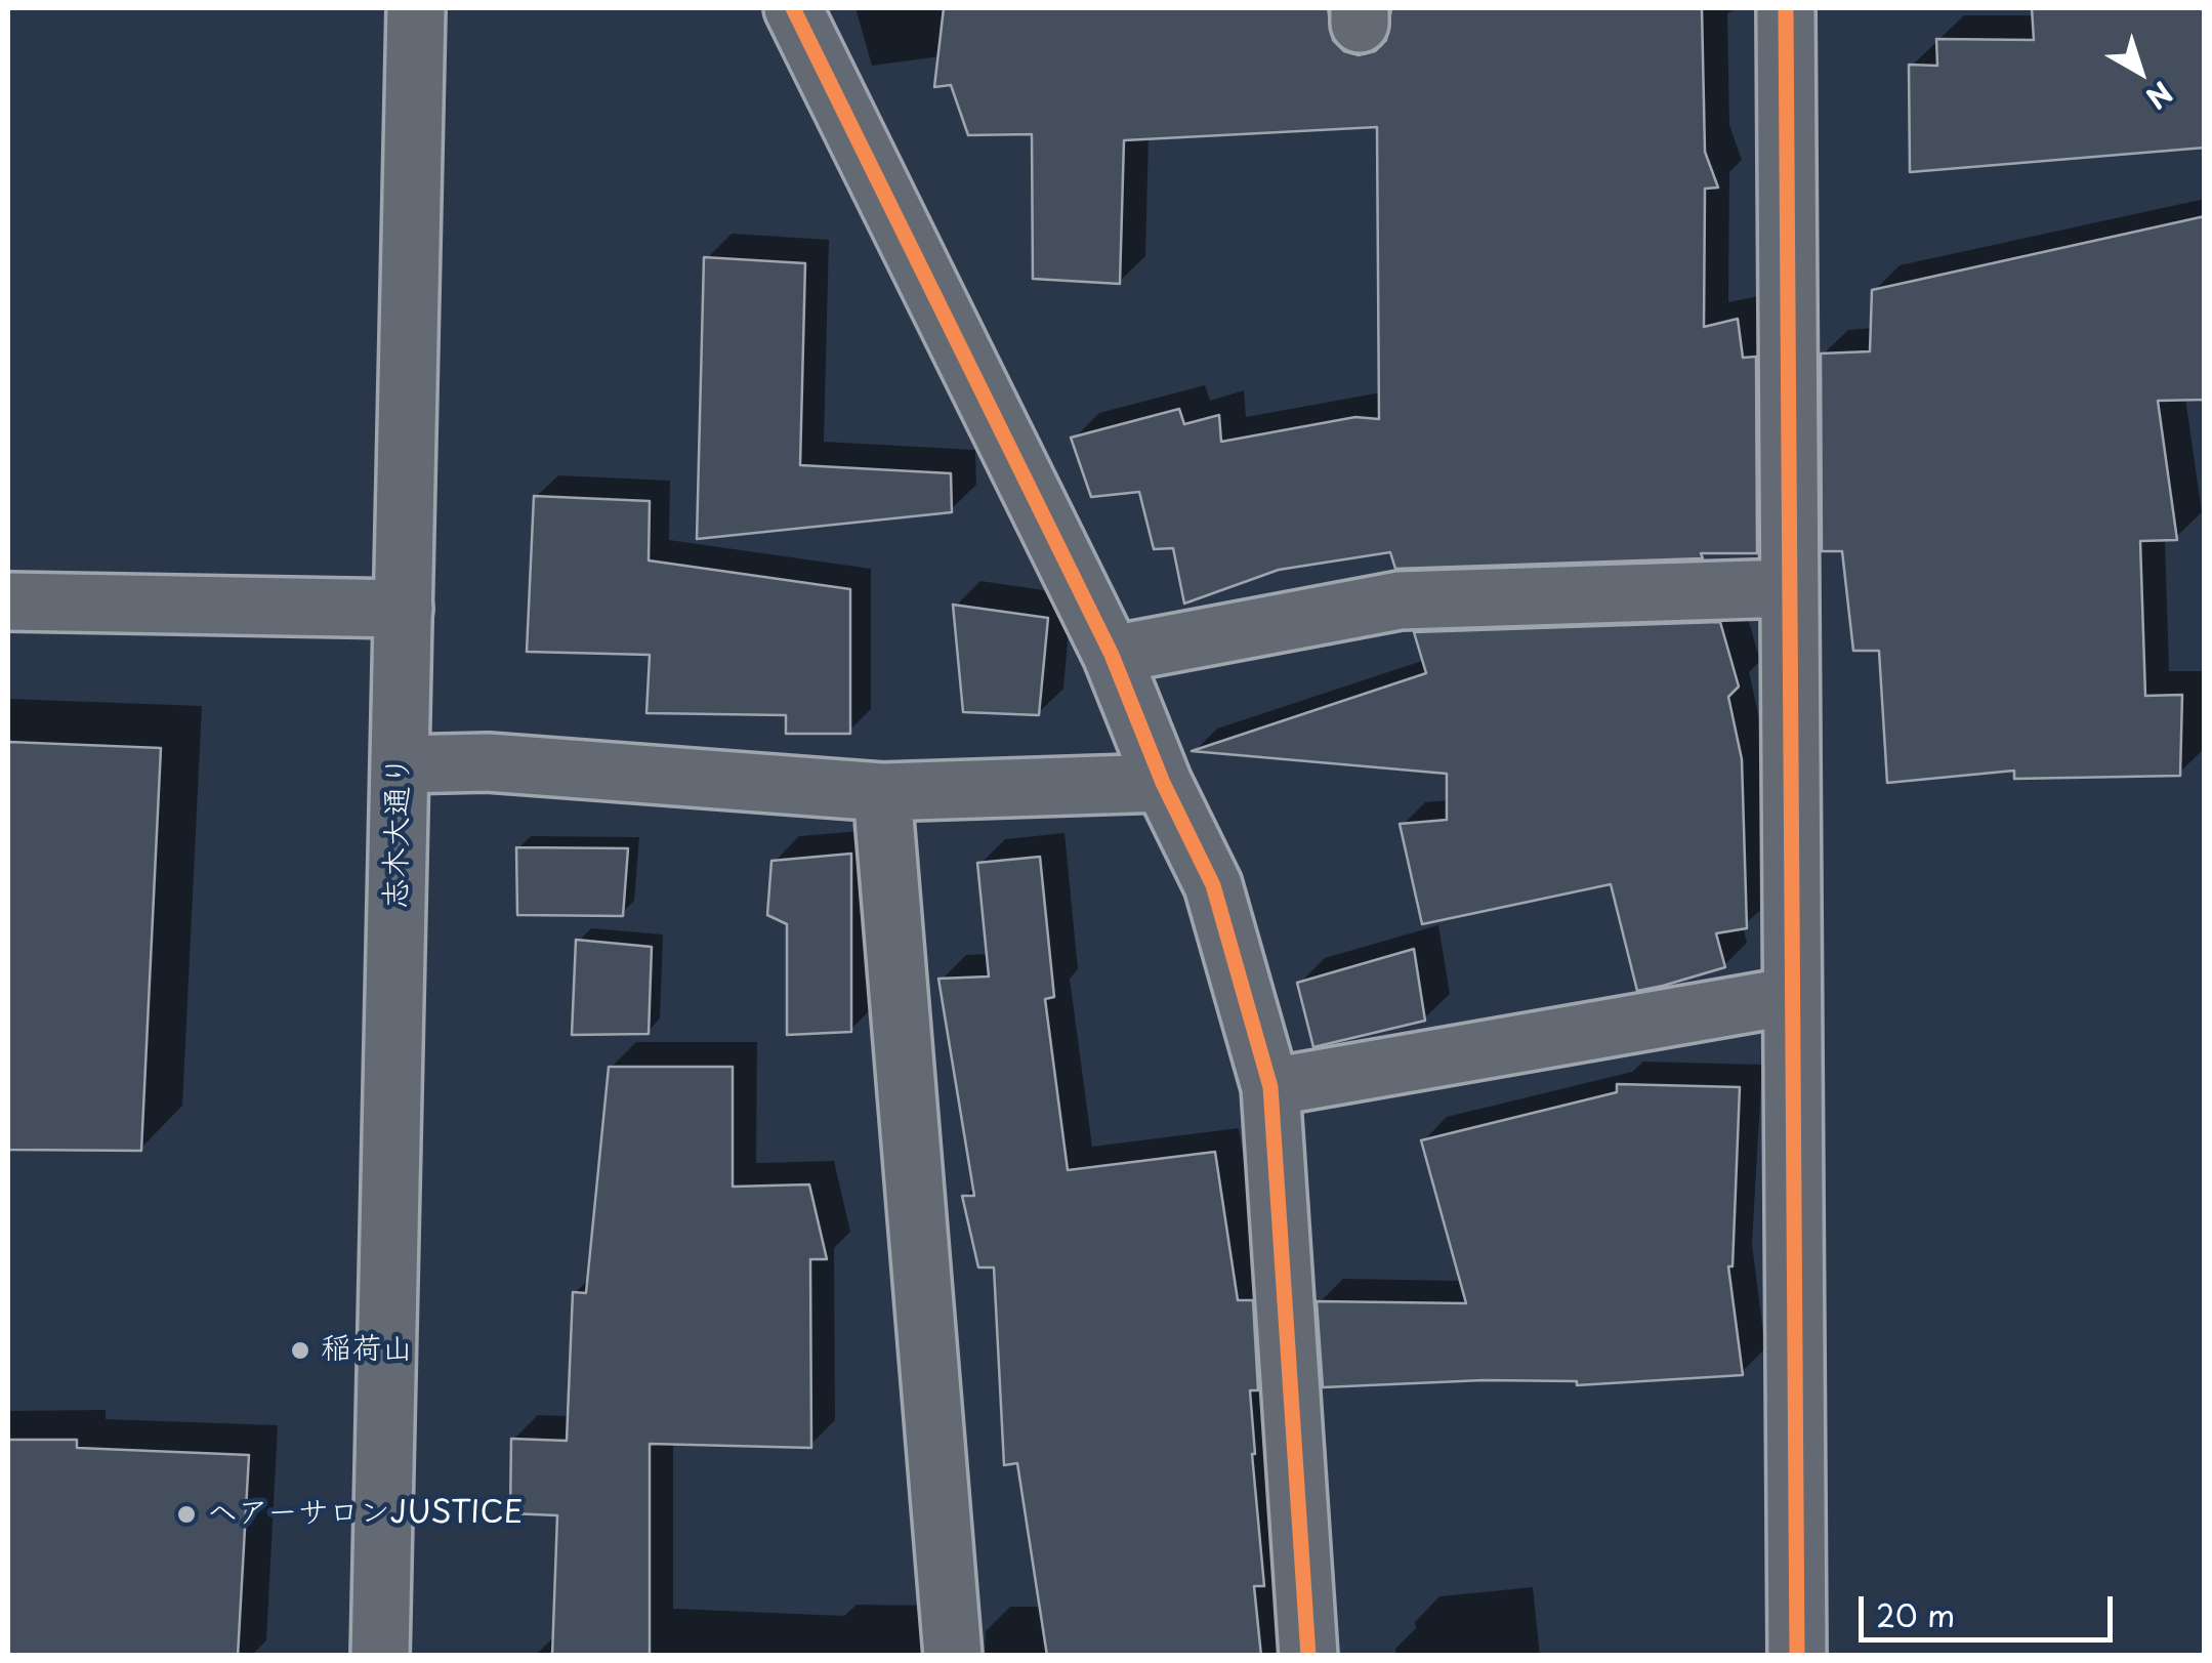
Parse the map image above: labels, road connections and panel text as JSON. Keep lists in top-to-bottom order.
{
  "streets": {
    "street": ["志木大通り"]
  },
  "places": ["稲荷山", "ヘアーサロンJUSTICE"],
  "scale_bar": "20 m",
  "north": "bottom right"
}
